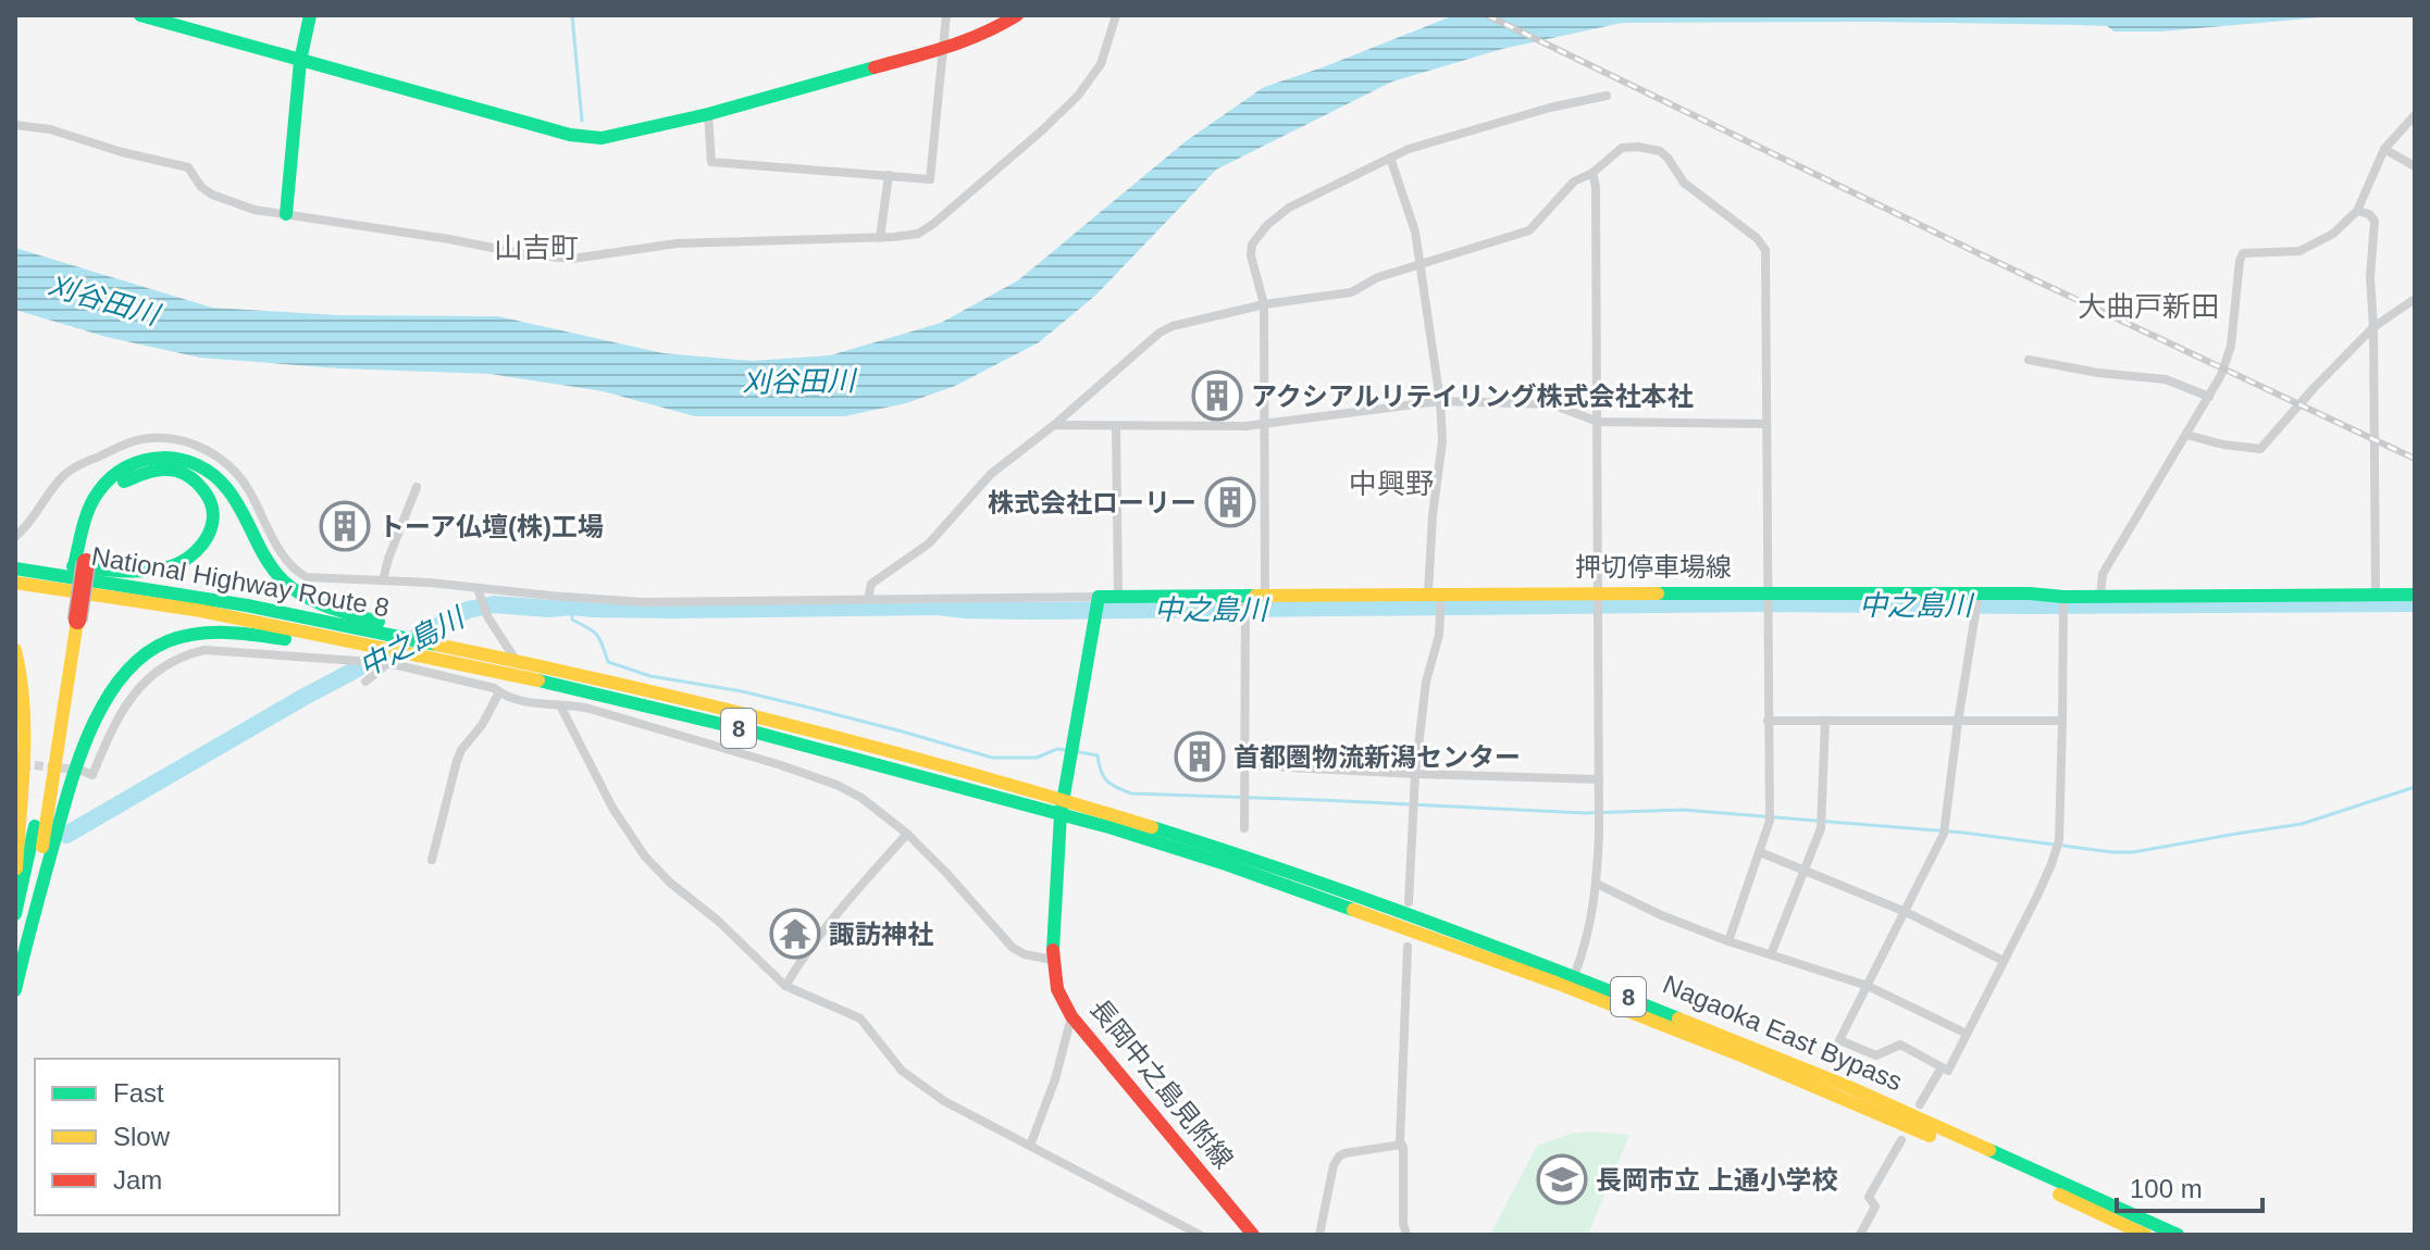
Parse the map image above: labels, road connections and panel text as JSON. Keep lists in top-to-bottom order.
{
  "streets": {
    "main road": [
      "押切停車場線",
      "National Highway Route 8",
      "8",
      "Nagaoka East Bypass",
      "長岡中之島見附線"
    ]
  },
  "crossings": [
    ["National Highway Route 8", "Nagaoka East Bypass"],
    ["National Highway Route 8", "長岡中之島見附線"],
    ["Nagaoka East Bypass", "長岡中之島見附線"]
  ],
  "districts": ["山吉町", "大曲戸新田", "中興野"],
  "water": ["刈谷田川", "中之島川"],
  "places": {
    "building": [
      "アクシアルリテイリング株式会社本社",
      "株式会社ローリー",
      "トーア仏壇(株)工場",
      "首都圏物流新潟センター"
    ],
    "temple": ["諏訪神社"],
    "school or university": ["長岡市立 上通小学校"]
  },
  "legend": ["Fast", "Slow", "Jam"],
  "scale_bar": "100 m"
}
